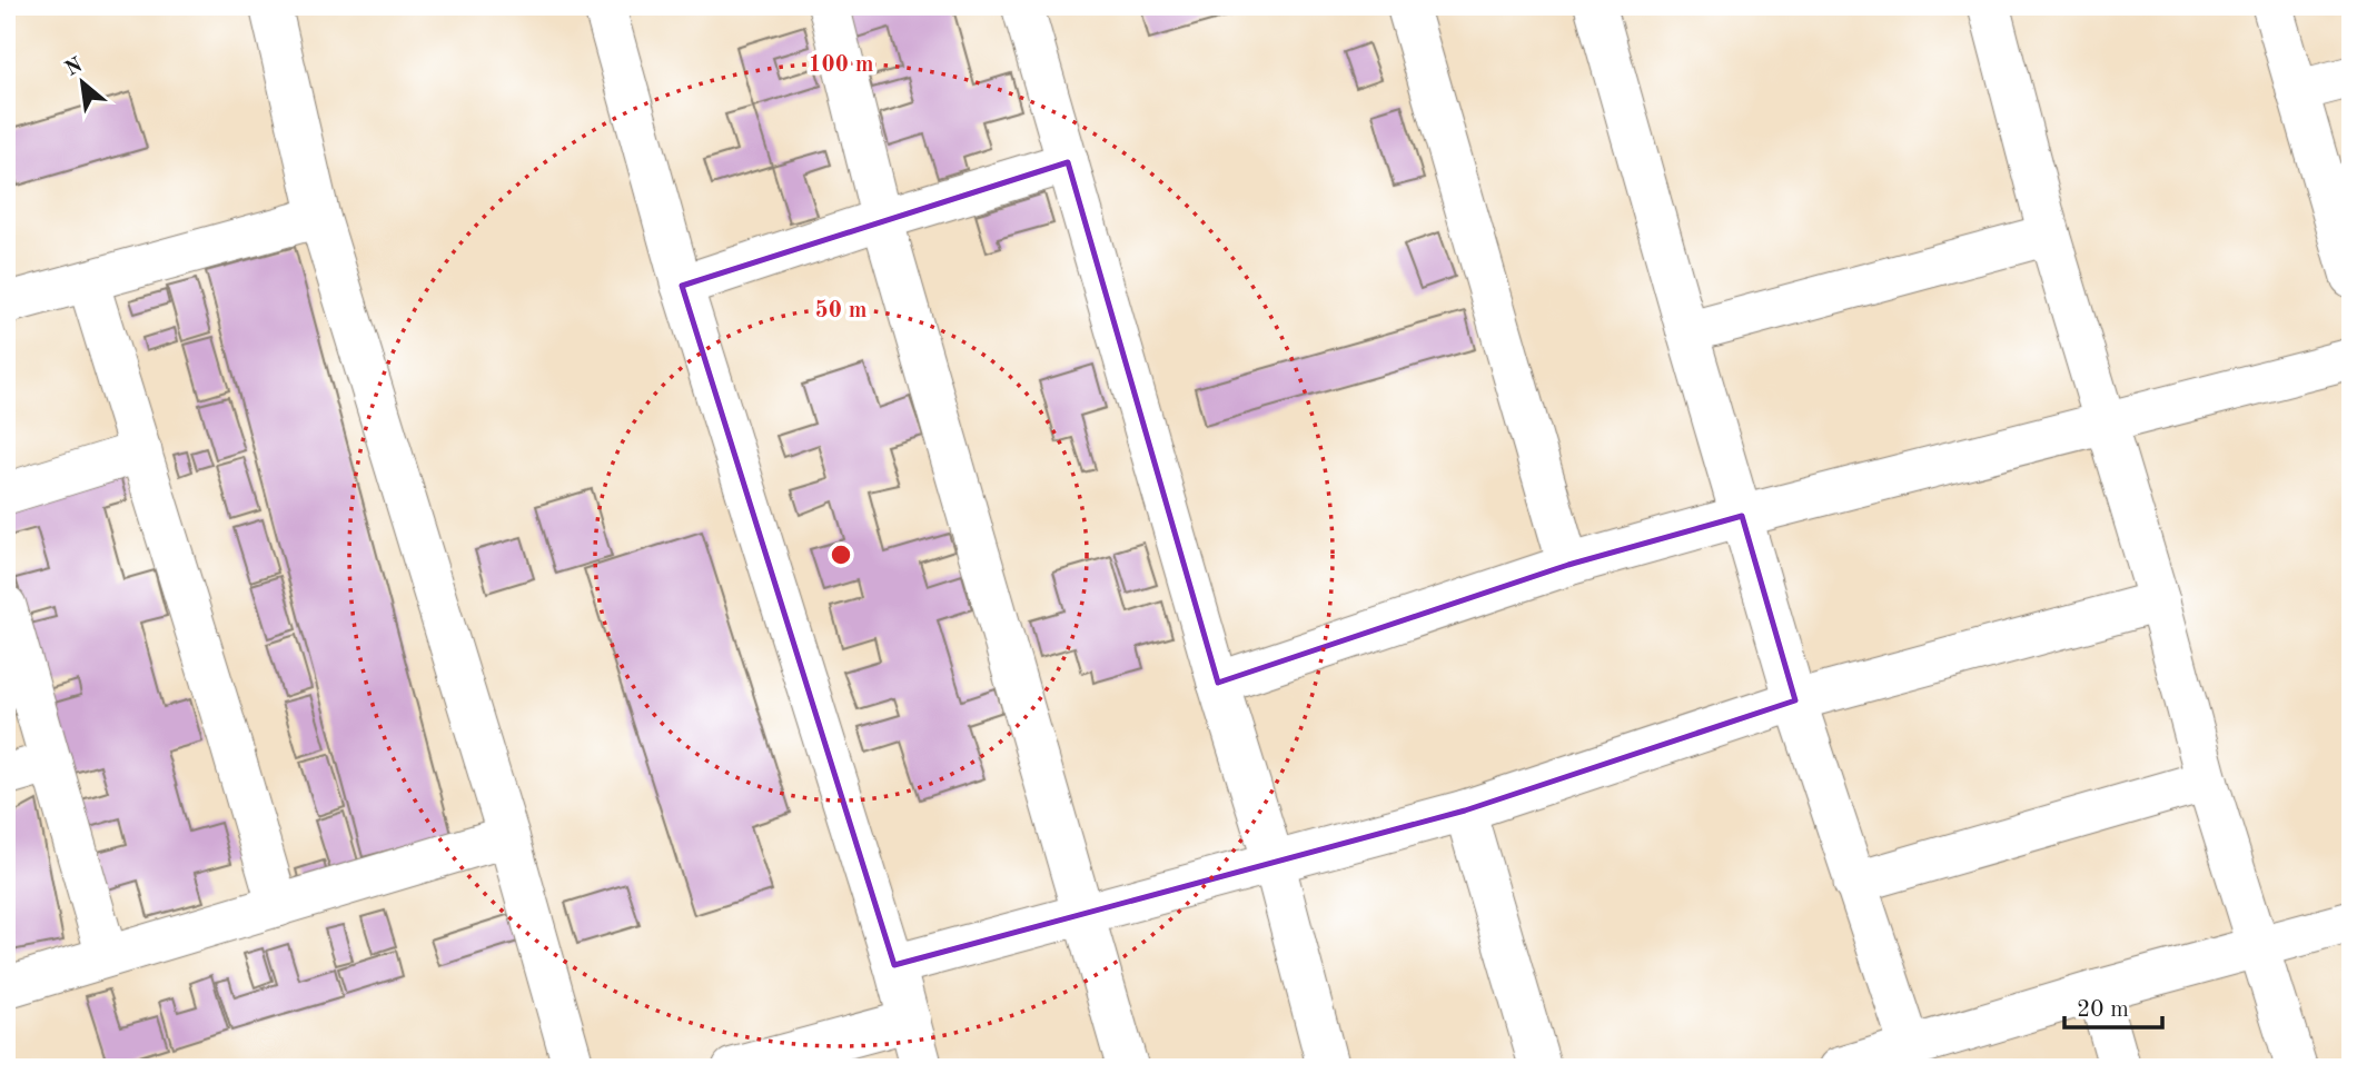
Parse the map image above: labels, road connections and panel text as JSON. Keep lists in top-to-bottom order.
{
  "scale_bar": "20 m",
  "north": "top left",
  "rings": ["100 m", "50 m"]
}
